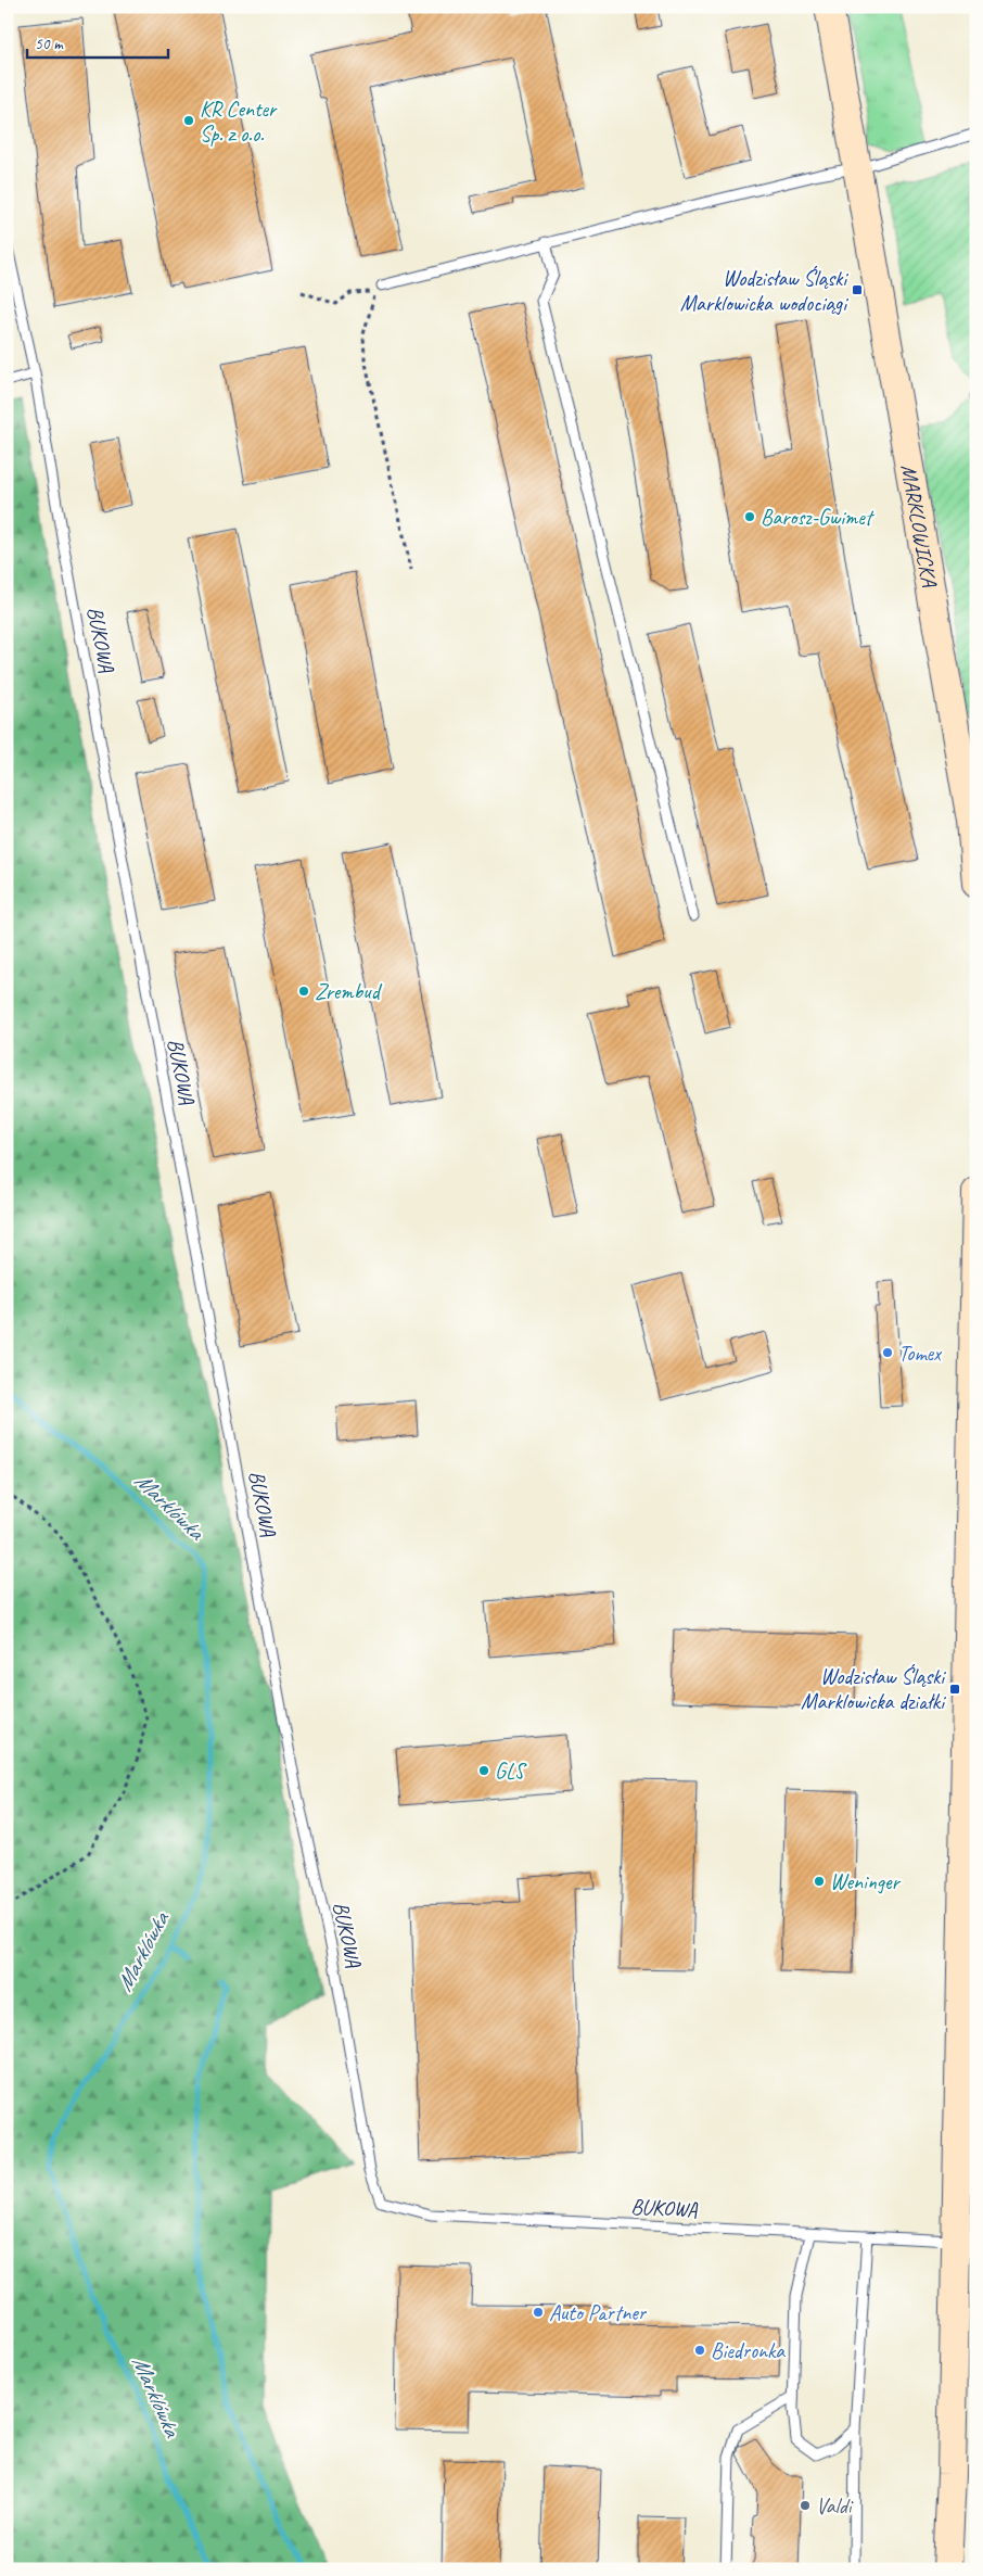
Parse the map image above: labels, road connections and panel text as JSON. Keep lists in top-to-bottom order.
{
  "streets": {
    "main road": ["MARKLOWICKA"],
    "lane": ["BUKOWA"]
  },
  "water": ["Marklówka"],
  "places": {
    "other": [
      "KR Center Sp. z o.o.",
      "Barosz-Gwimet",
      "Zrembud",
      "Tomex",
      "GLS",
      "Weninger",
      "Auto Partner",
      "Biedronka",
      "Valdi"
    ],
    "transit": ["Wodzisław Śląski Marklowicka wodociągi", "Wodzisław Śląski Marklowicka działki"]
  },
  "scale_bar": "50 m"
}
